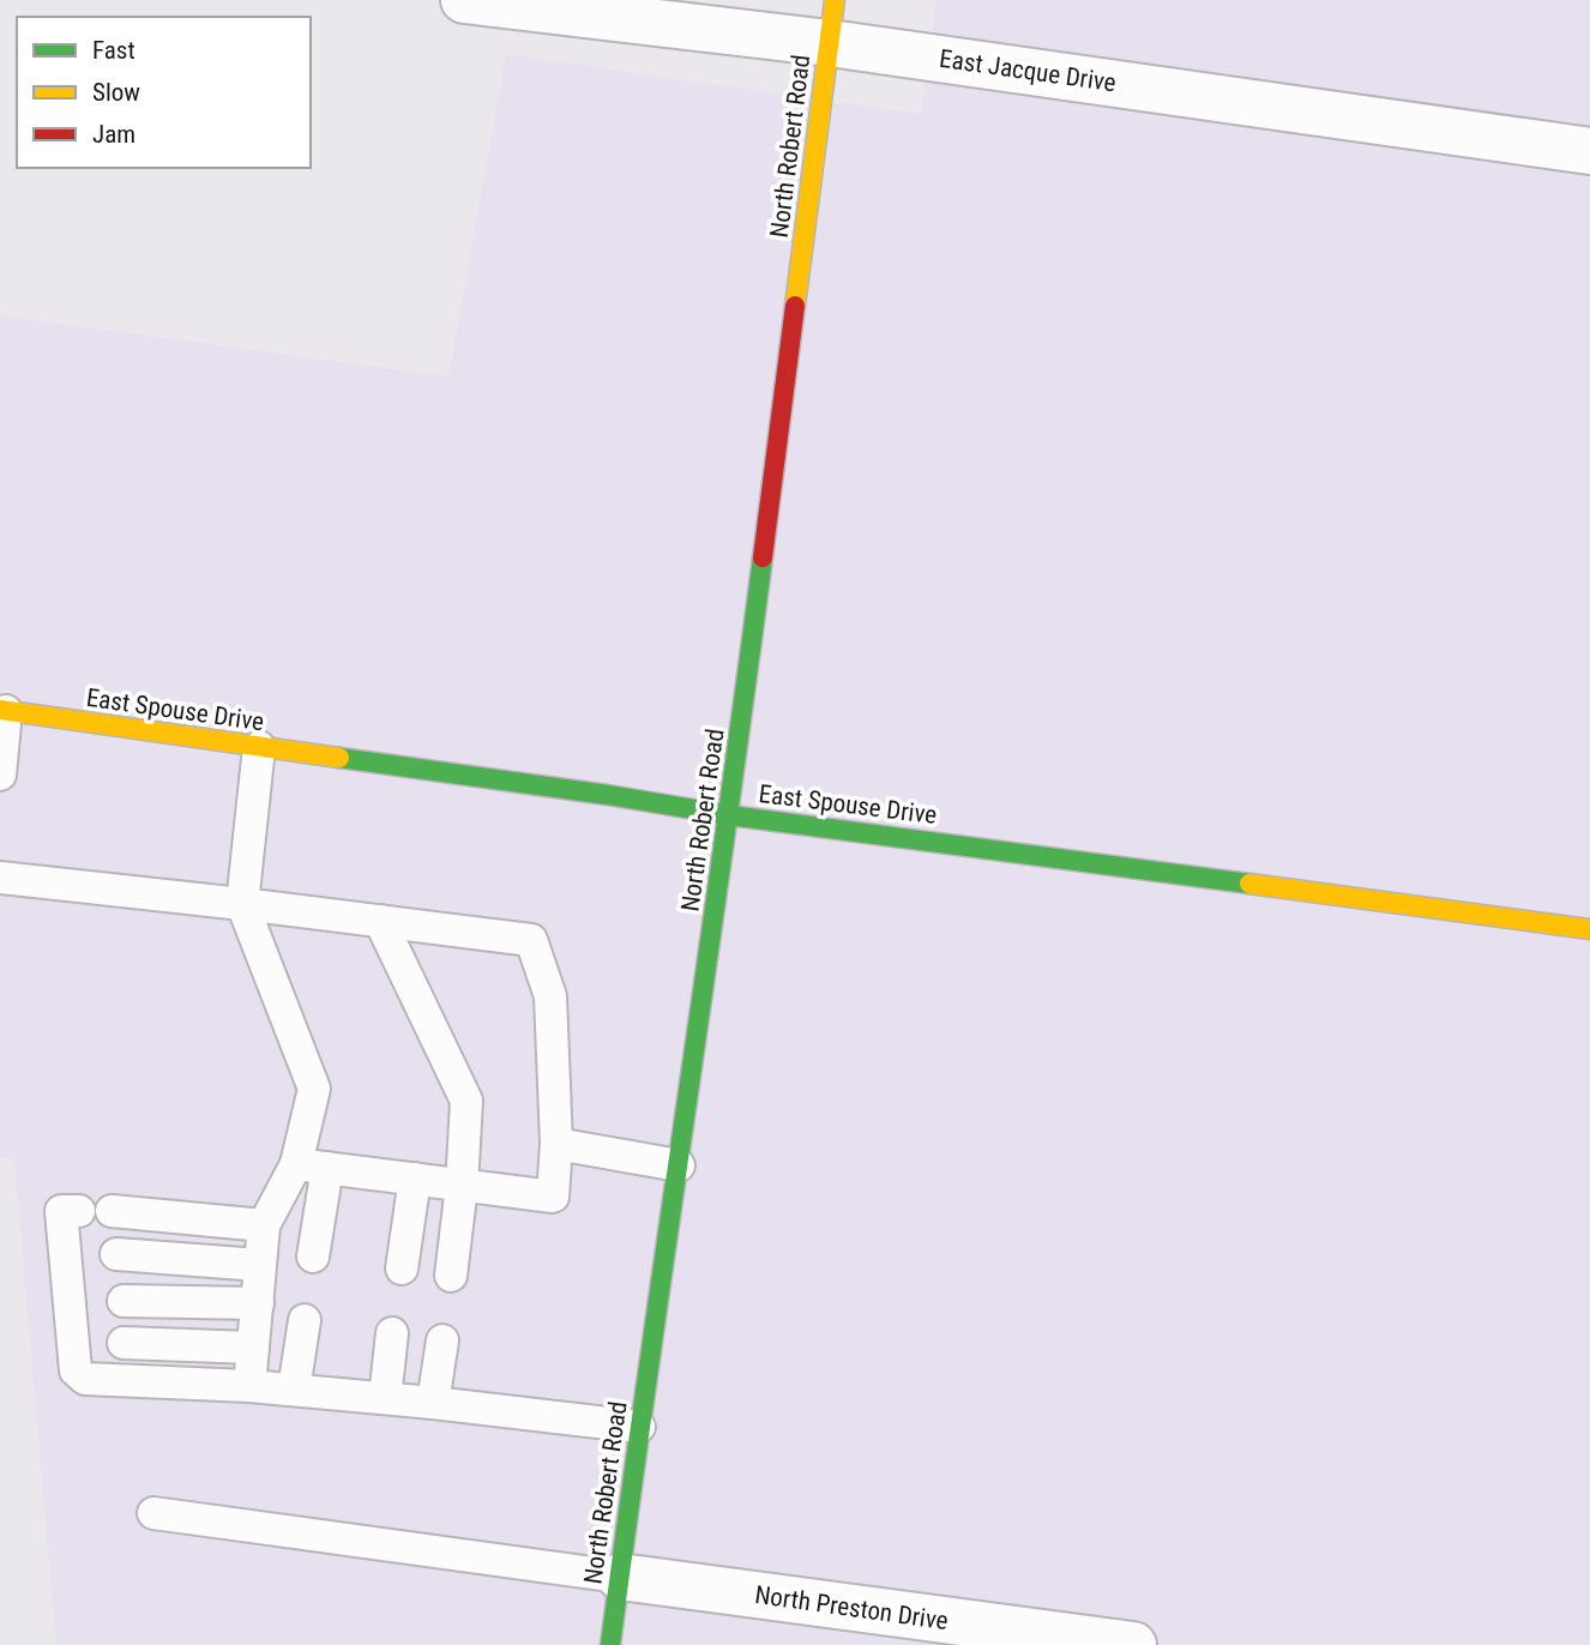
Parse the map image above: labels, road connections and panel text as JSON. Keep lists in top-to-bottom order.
{
  "streets": {
    "main road": ["North Robert Road", "East Spouse Drive"],
    "street": ["East Jacque Drive", "North Preston Drive"]
  },
  "crossings": [
    ["East Jacque Drive", "North Robert Road"],
    ["North Robert Road", "East Spouse Drive"],
    ["North Robert Road", "North Preston Drive"]
  ],
  "legend": ["Fast", "Slow", "Jam"]
}
